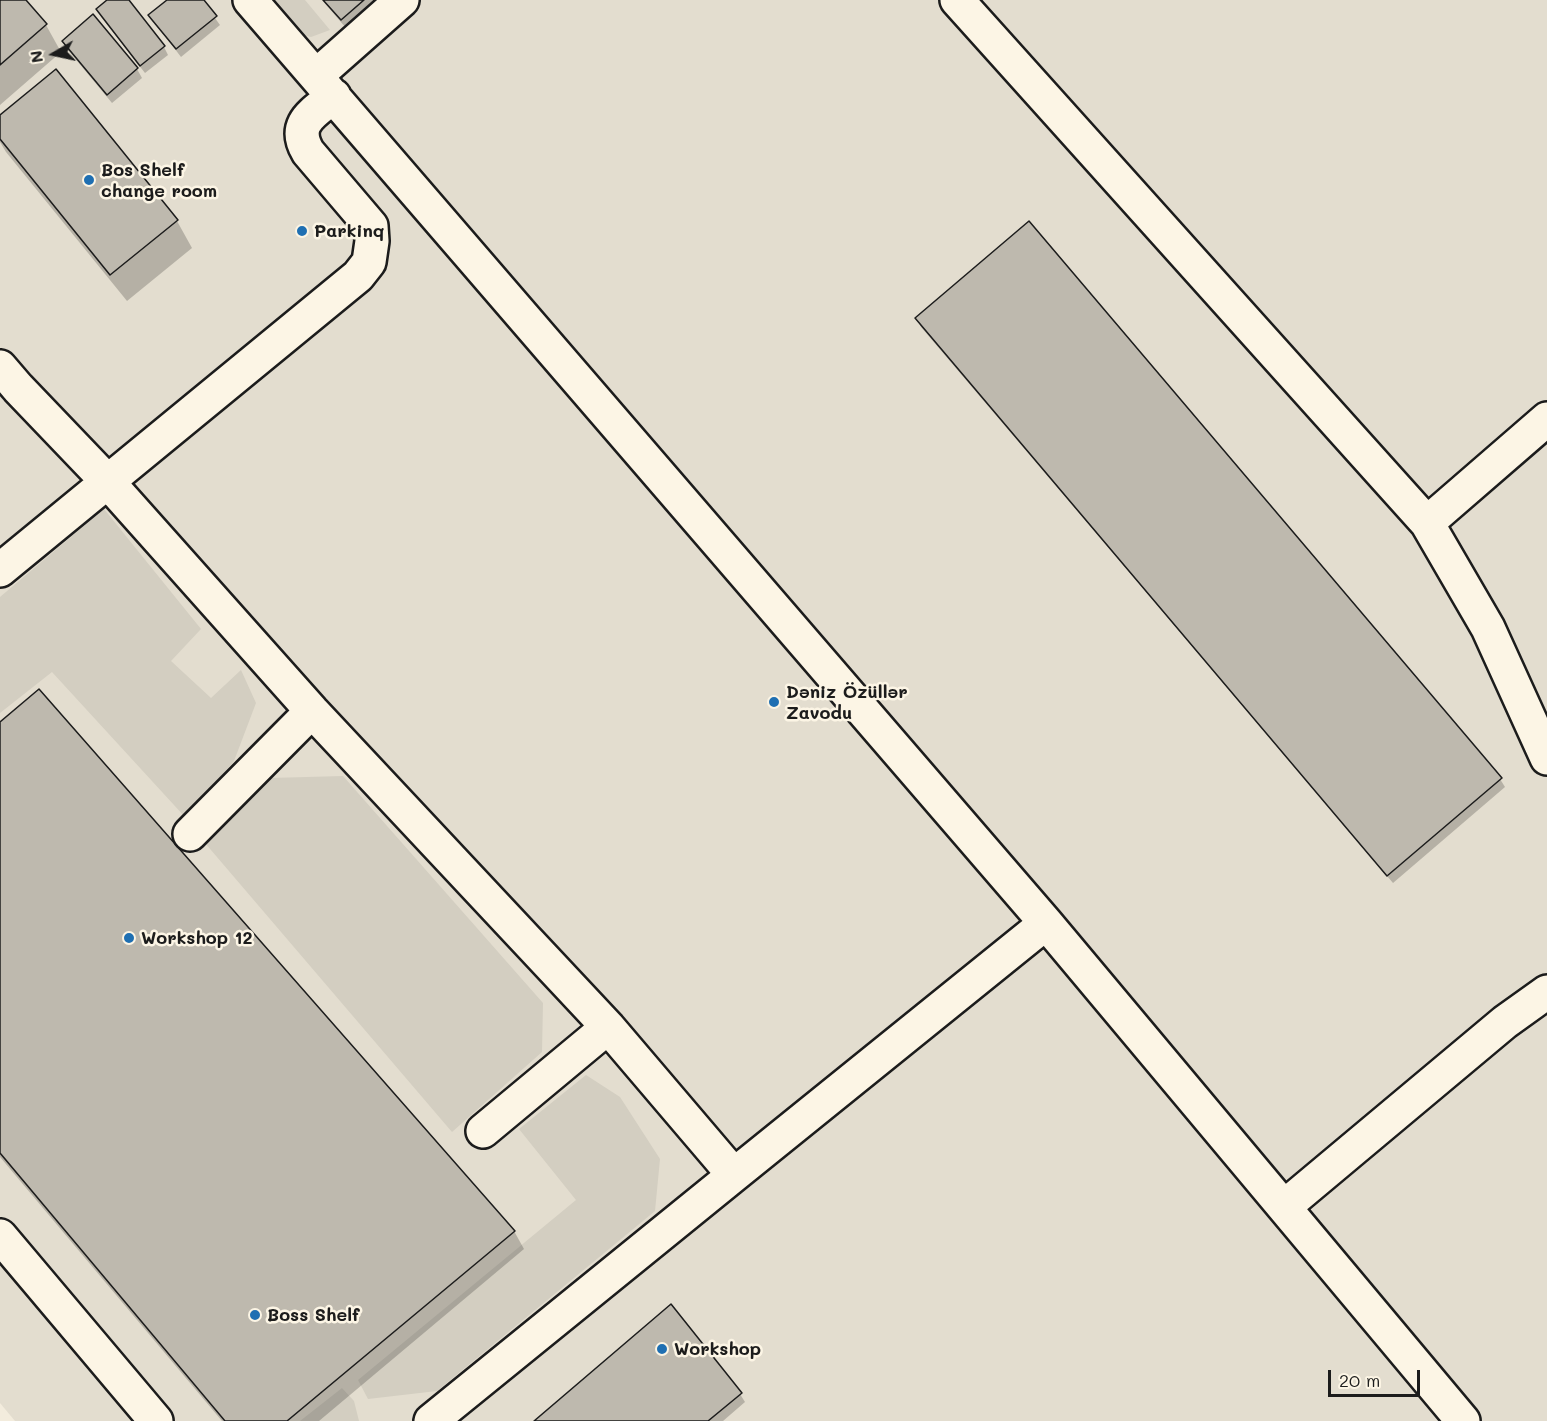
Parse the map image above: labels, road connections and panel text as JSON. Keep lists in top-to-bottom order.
{
  "places": [
    "Bos Shelf change room",
    "Parkinq",
    "Dəniz Özüllər Zavodu",
    "Workshop 12",
    "Boss Shelf",
    "Workshop"
  ],
  "scale_bar": "20 m",
  "north": "left"
}
